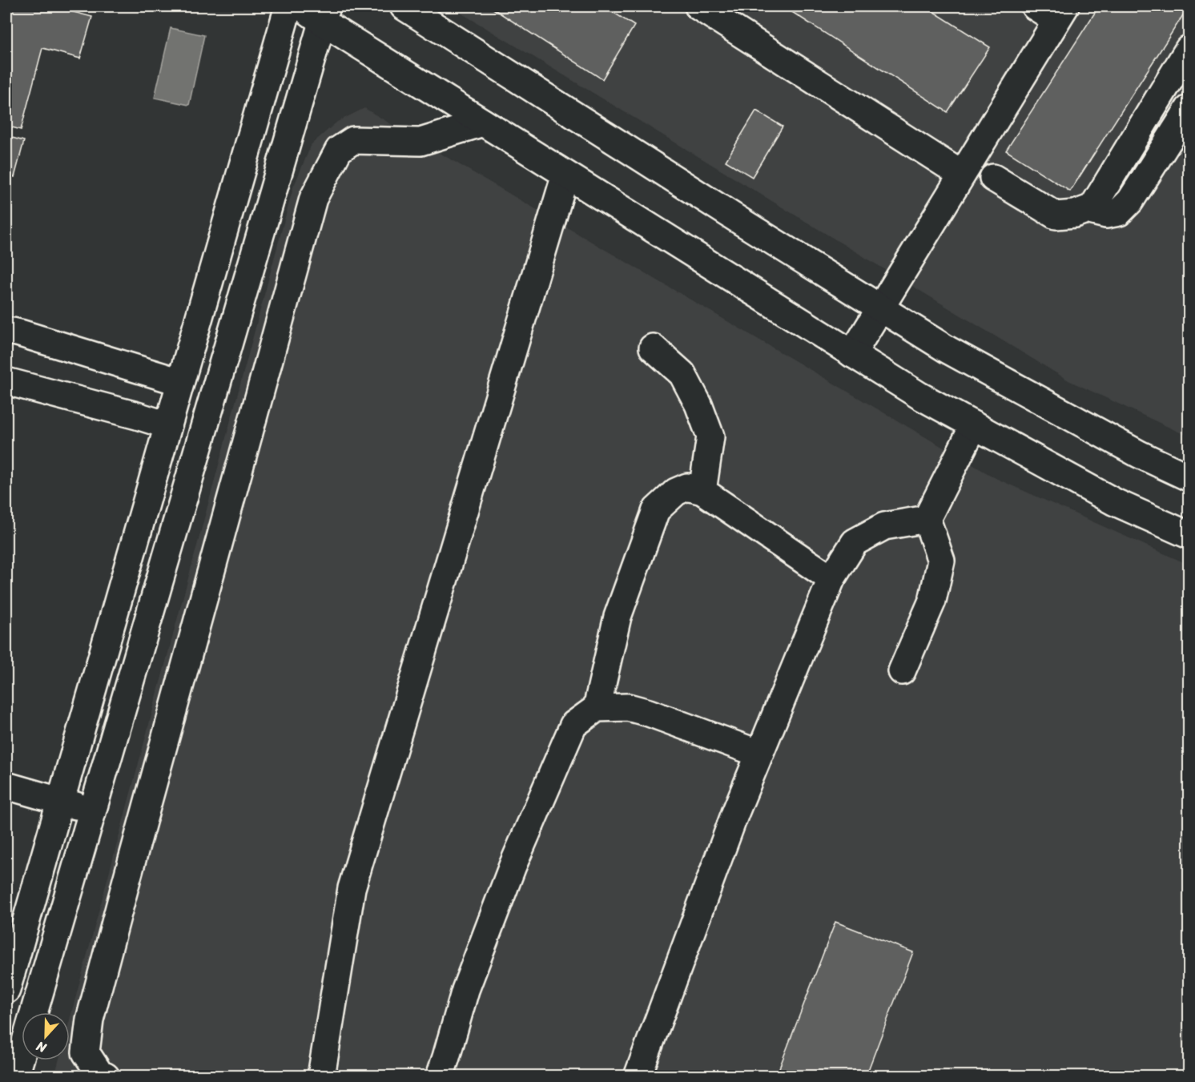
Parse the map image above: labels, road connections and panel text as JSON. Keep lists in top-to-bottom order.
{
  "north": "bottom"
}
